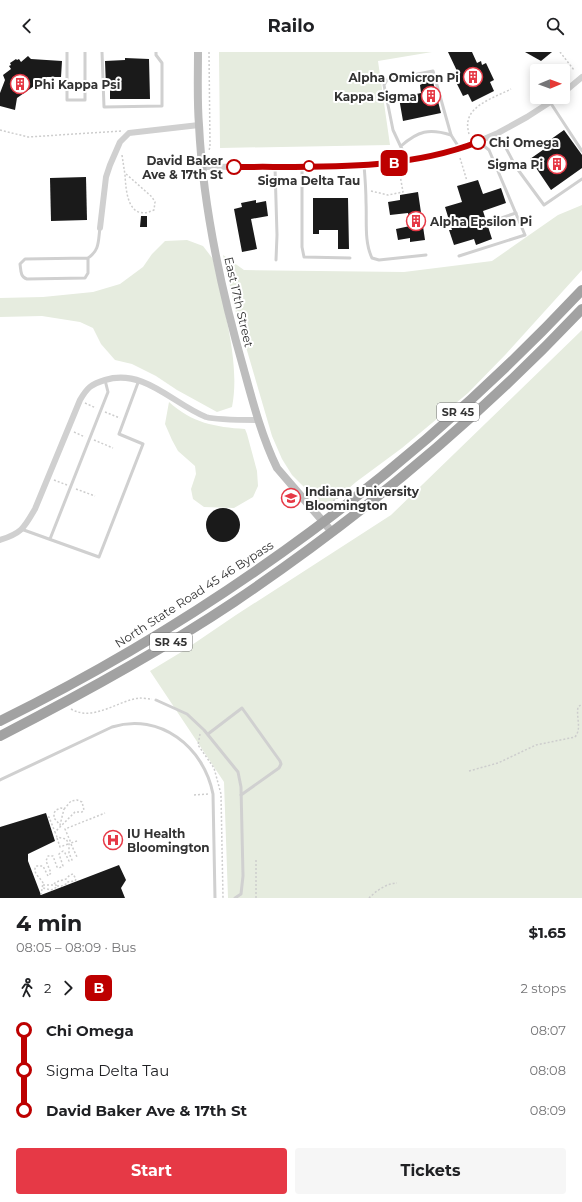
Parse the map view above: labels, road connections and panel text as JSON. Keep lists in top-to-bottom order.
{
  "streets": {
    "highway": ["SR 45", "North State Road 45 46 Bypass"],
    "main road": ["East 17th Street"]
  },
  "crossings": [
    ["East 17th Street", "SR 45"],
    ["East 17th Street", "North State Road 45 46 Bypass"]
  ],
  "places": {
    "building": [
      "Alpha Omicron Pi",
      "Phi Kappa Psi",
      "Kappa Sigma",
      "Sigma Pi",
      "Alpha Epsilon Pi"
    ],
    "other": ["Chi Omega", "Sigma Delta Tau", "David Baker Ave & 17th St"],
    "school or university": ["Indiana University Bloomington"],
    "hospital": ["IU Health Bloomington"]
  },
  "lines": ["bus line B"],
  "north": "right",
  "page": {
    "header": "Railo",
    "on_map": "B",
    "heading": ["4 min", "08:05 – 08:09 · Bus", "$1.65"],
    "legs": ["2", "B", "2 stops"],
    "list": [
      {
        "name": "Chi Omega",
        "value": "08:07"
      },
      {
        "name": "Sigma Delta Tau",
        "value": "08:08"
      },
      {
        "name": "David Baker Ave & 17th St",
        "value": "08:09"
      }
    ],
    "buttons": ["Start", "Tickets"]
  }
}
